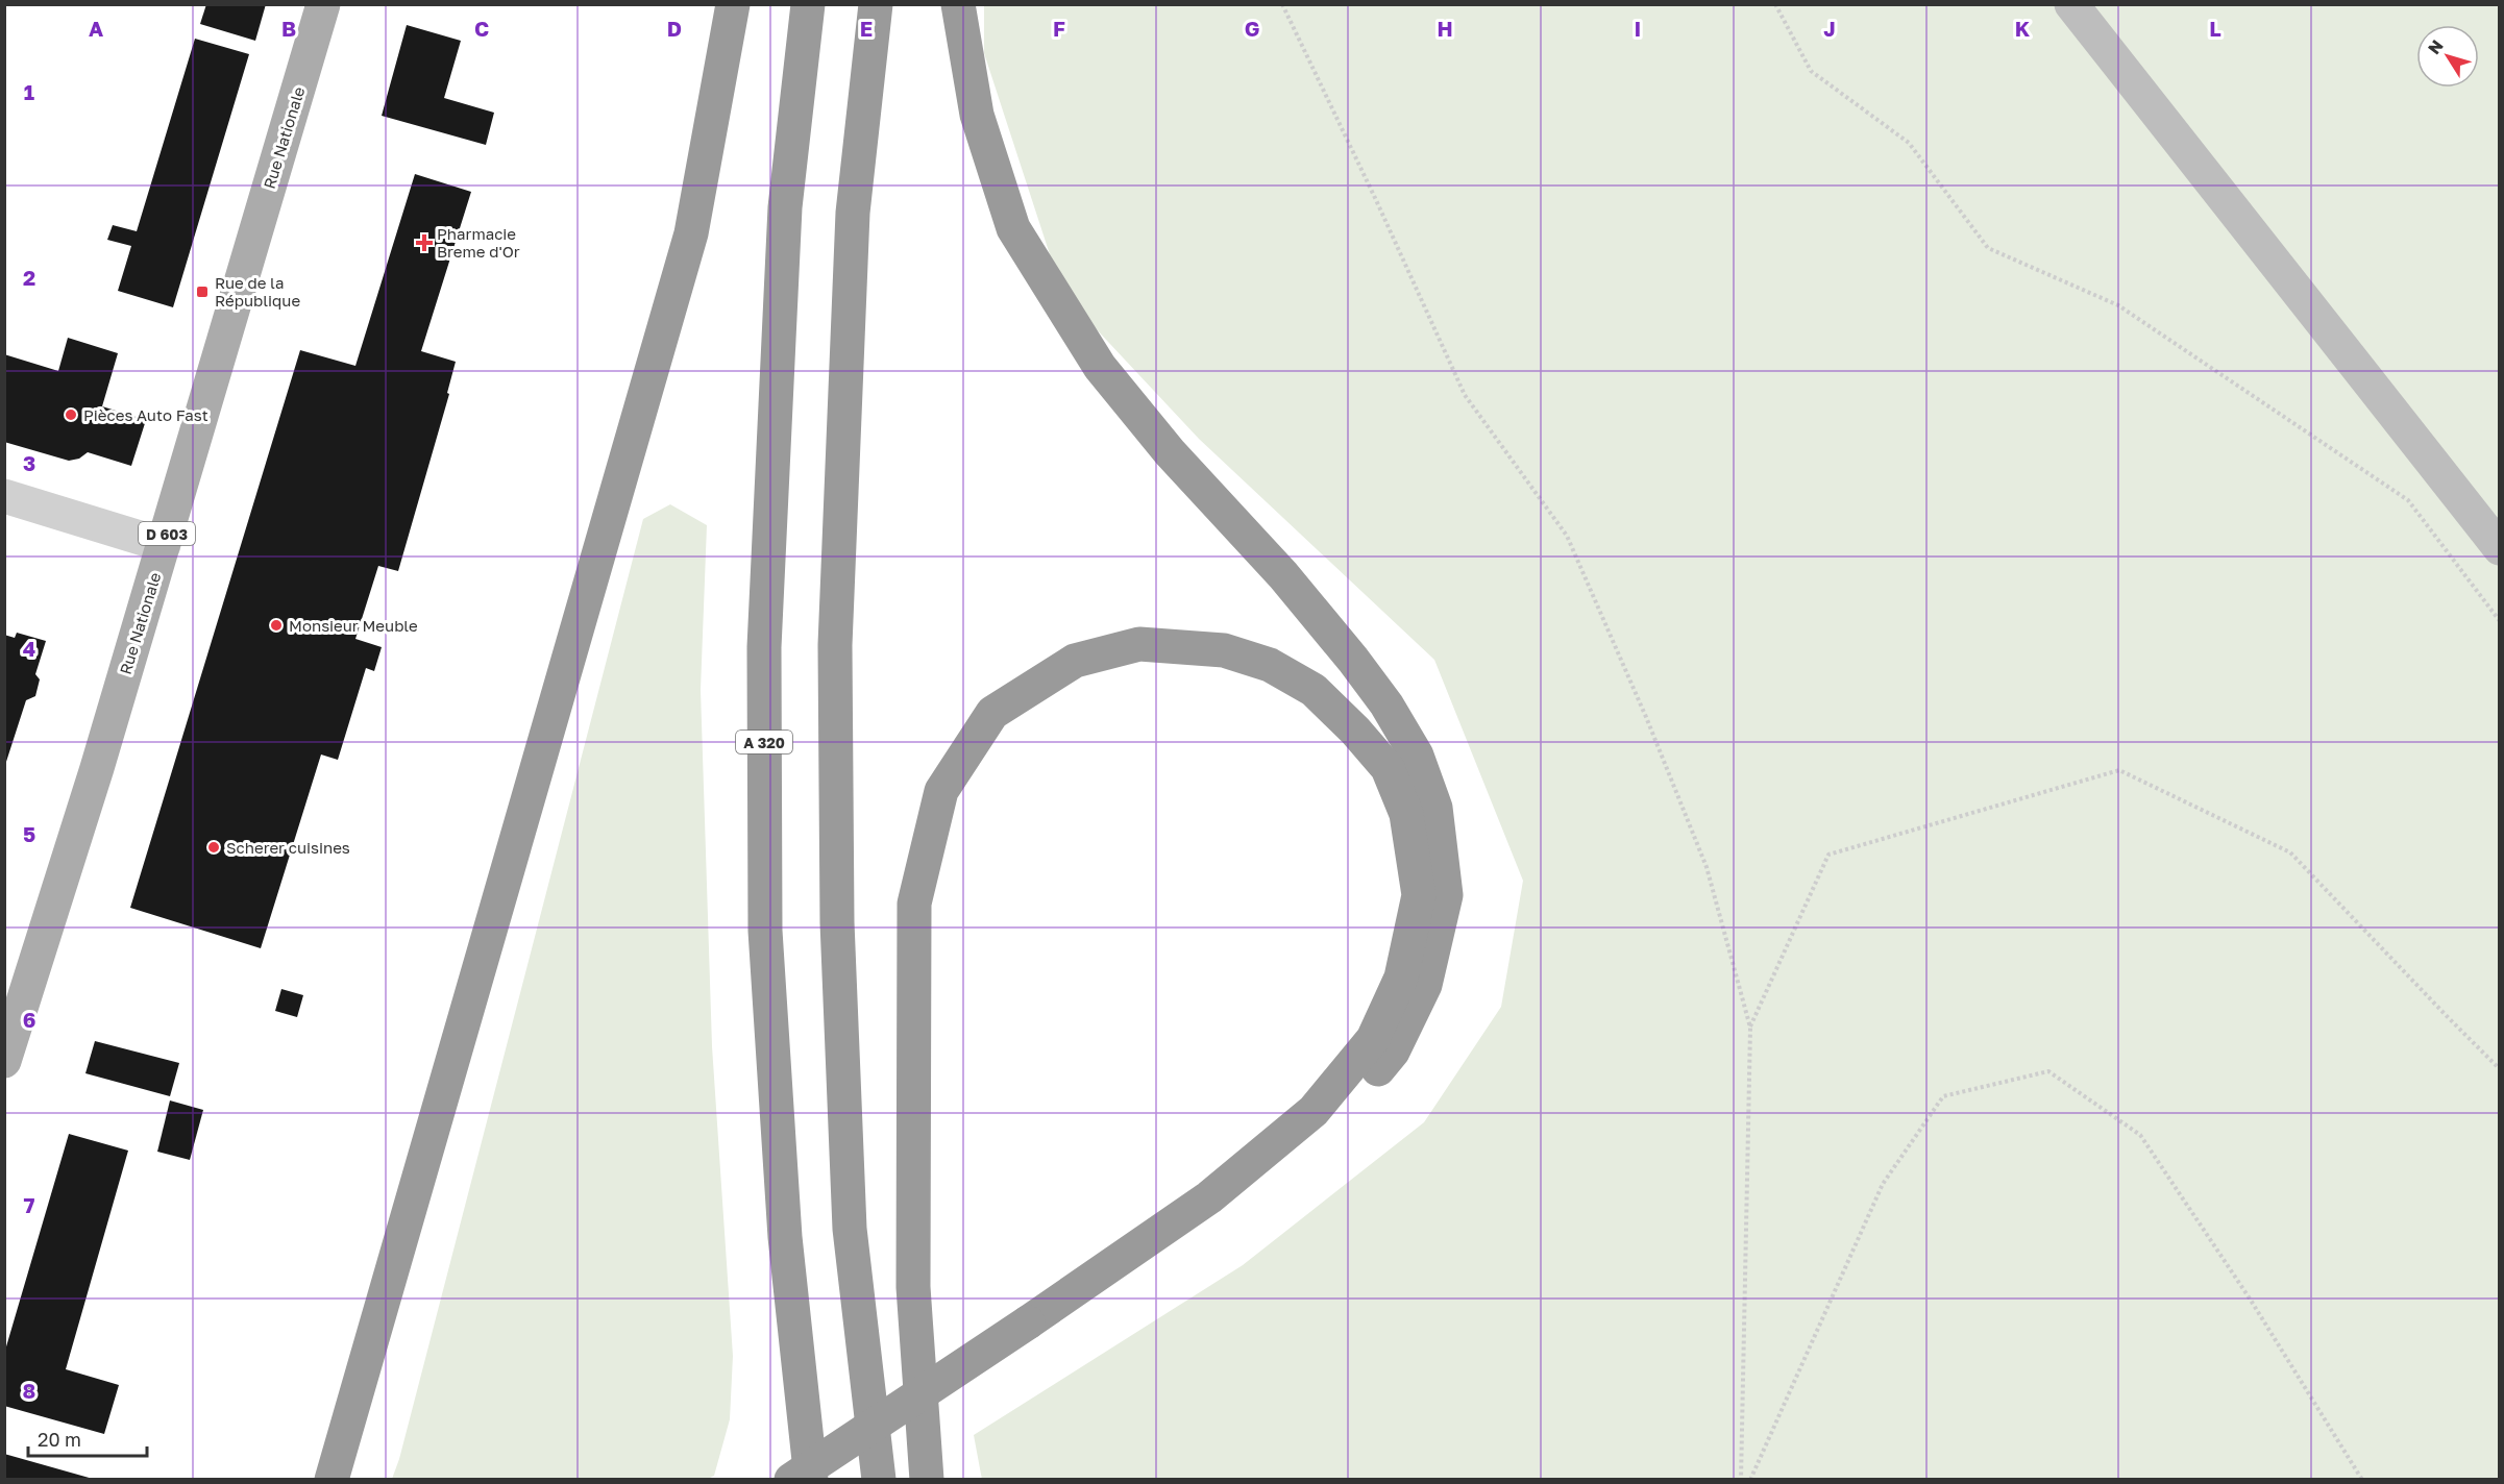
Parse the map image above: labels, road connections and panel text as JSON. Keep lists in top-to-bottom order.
{
  "streets": {
    "highway": ["A 320"],
    "main road": ["Rue Nationale", "D 603"]
  },
  "places": {
    "health": ["Pharmacie Breme d'Or"],
    "transit": ["Rue de la République"],
    "other": ["Pièces Auto Fast", "Monsieur Meuble", "Scherer cuisines"]
  },
  "scale_bar": "20 m",
  "north": "top left",
  "grid": {
    "columns": [
      "A",
      "B",
      "C",
      "D",
      "E",
      "F",
      "G",
      "H",
      "I",
      "J",
      "K",
      "L"
    ],
    "rows": [
      "1",
      "2",
      "3",
      "4",
      "5",
      "6",
      "7",
      "8"
    ]
  }
}
